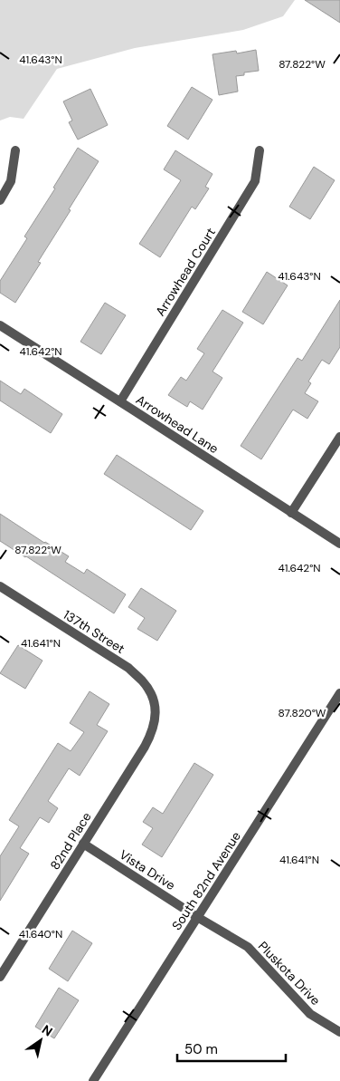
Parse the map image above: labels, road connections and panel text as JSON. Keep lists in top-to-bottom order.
{
  "streets": {
    "street": [
      "Arrowhead Court",
      "Arrowhead Lane",
      "137th Street",
      "82nd Place",
      "Vista Drive",
      "South 82nd Avenue",
      "Pluskota Drive"
    ]
  },
  "crossings": [
    ["Arrowhead Court", "Arrowhead Lane"],
    ["137th Street", "82nd Place"],
    ["82nd Place", "Vista Drive"],
    ["Vista Drive", "South 82nd Avenue"],
    ["Vista Drive", "Pluskota Drive"],
    ["South 82nd Avenue", "Pluskota Drive"]
  ],
  "scale_bar": "50 m",
  "north": "top right",
  "coordinates": [
    "41.643°N",
    "87.822°W",
    "41.642°N",
    "41.641°N",
    "87.820°W",
    "41.640°N"
  ]
}
